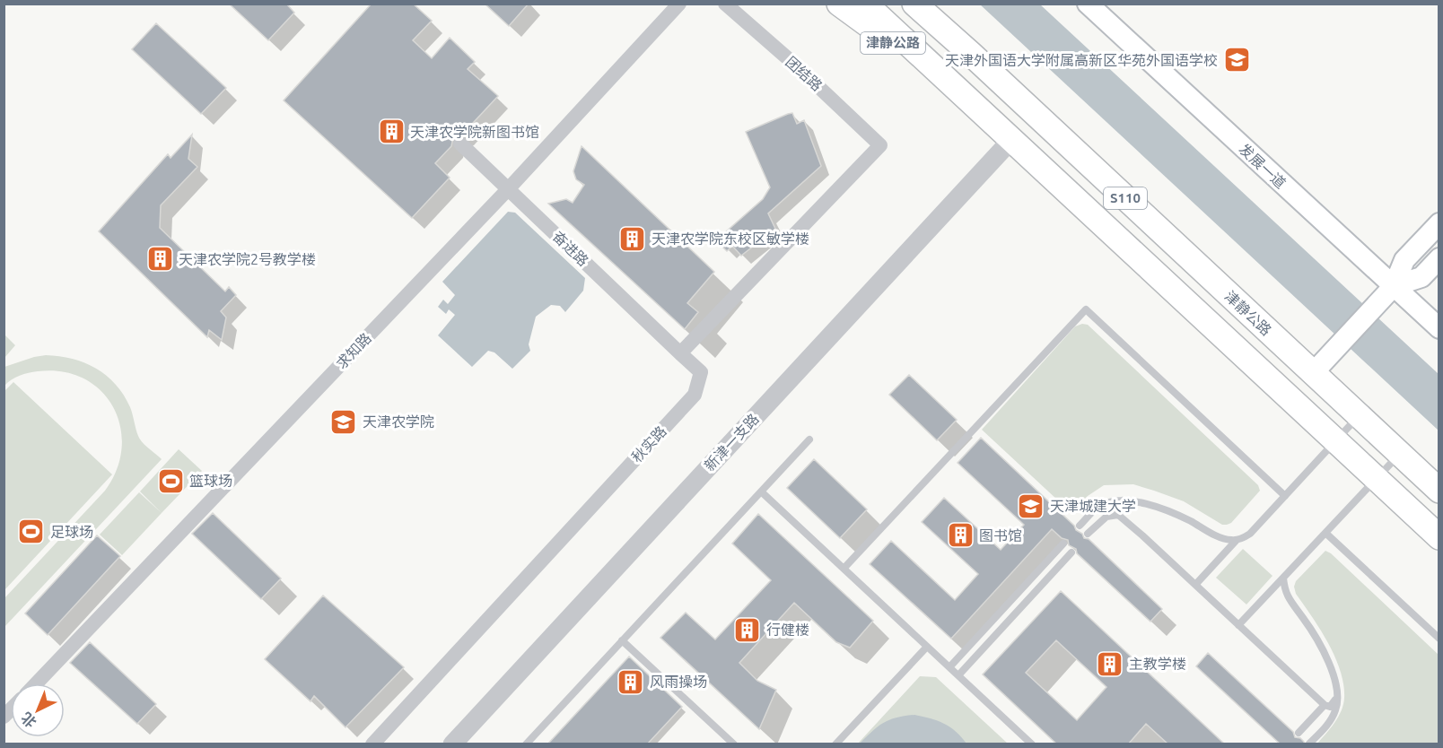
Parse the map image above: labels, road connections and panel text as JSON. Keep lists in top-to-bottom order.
{
  "streets": {
    "highway": ["津静公路", "S110"],
    "main road": ["发展一道"],
    "street": [
      "团结路",
      "奋进路",
      "求知路",
      "新津一支路",
      "秋实路"
    ]
  },
  "crossings": [
    ["津静公路", "S110"],
    ["团结路", "奋进路"],
    ["团结路", "秋实路"],
    ["S110", "新津一支路"],
    ["奋进路", "求知路"],
    ["奋进路", "秋实路"]
  ],
  "places": {
    "school or university": ["天津外国语大学附属高新区华苑外国语学校", "天津农学院", "天津城建大学"],
    "building": [
      "天津农学院新图书馆",
      "天津农学院东校区敏学楼",
      "天津农学院2号教学楼",
      "图书馆",
      "行健楼",
      "主教学楼",
      "风雨操场"
    ],
    "sports": ["篮球场", "足球场"]
  },
  "north": "bottom left"
}
